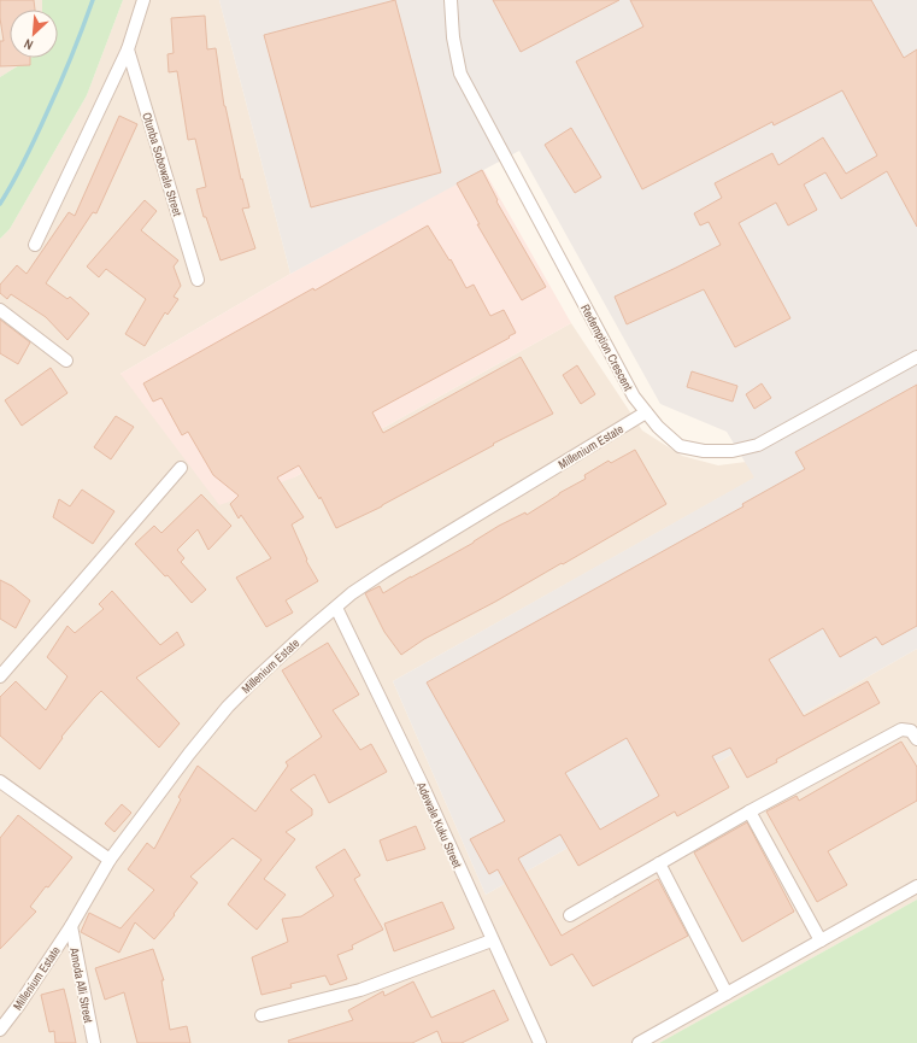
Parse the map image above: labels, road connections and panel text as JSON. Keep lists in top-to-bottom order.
{
  "streets": {
    "street": [
      "Otunba Sobowale Street",
      "Redemption Crescent",
      "Millenium Estate",
      "Adewale Kuku Street",
      "Amoda Alli Street"
    ]
  },
  "crossings": [
    ["Redemption Crescent", "Millenium Estate"],
    ["Millenium Estate", "Adewale Kuku Street"],
    ["Millenium Estate", "Amoda Alli Street"]
  ],
  "north": "bottom left"
}
